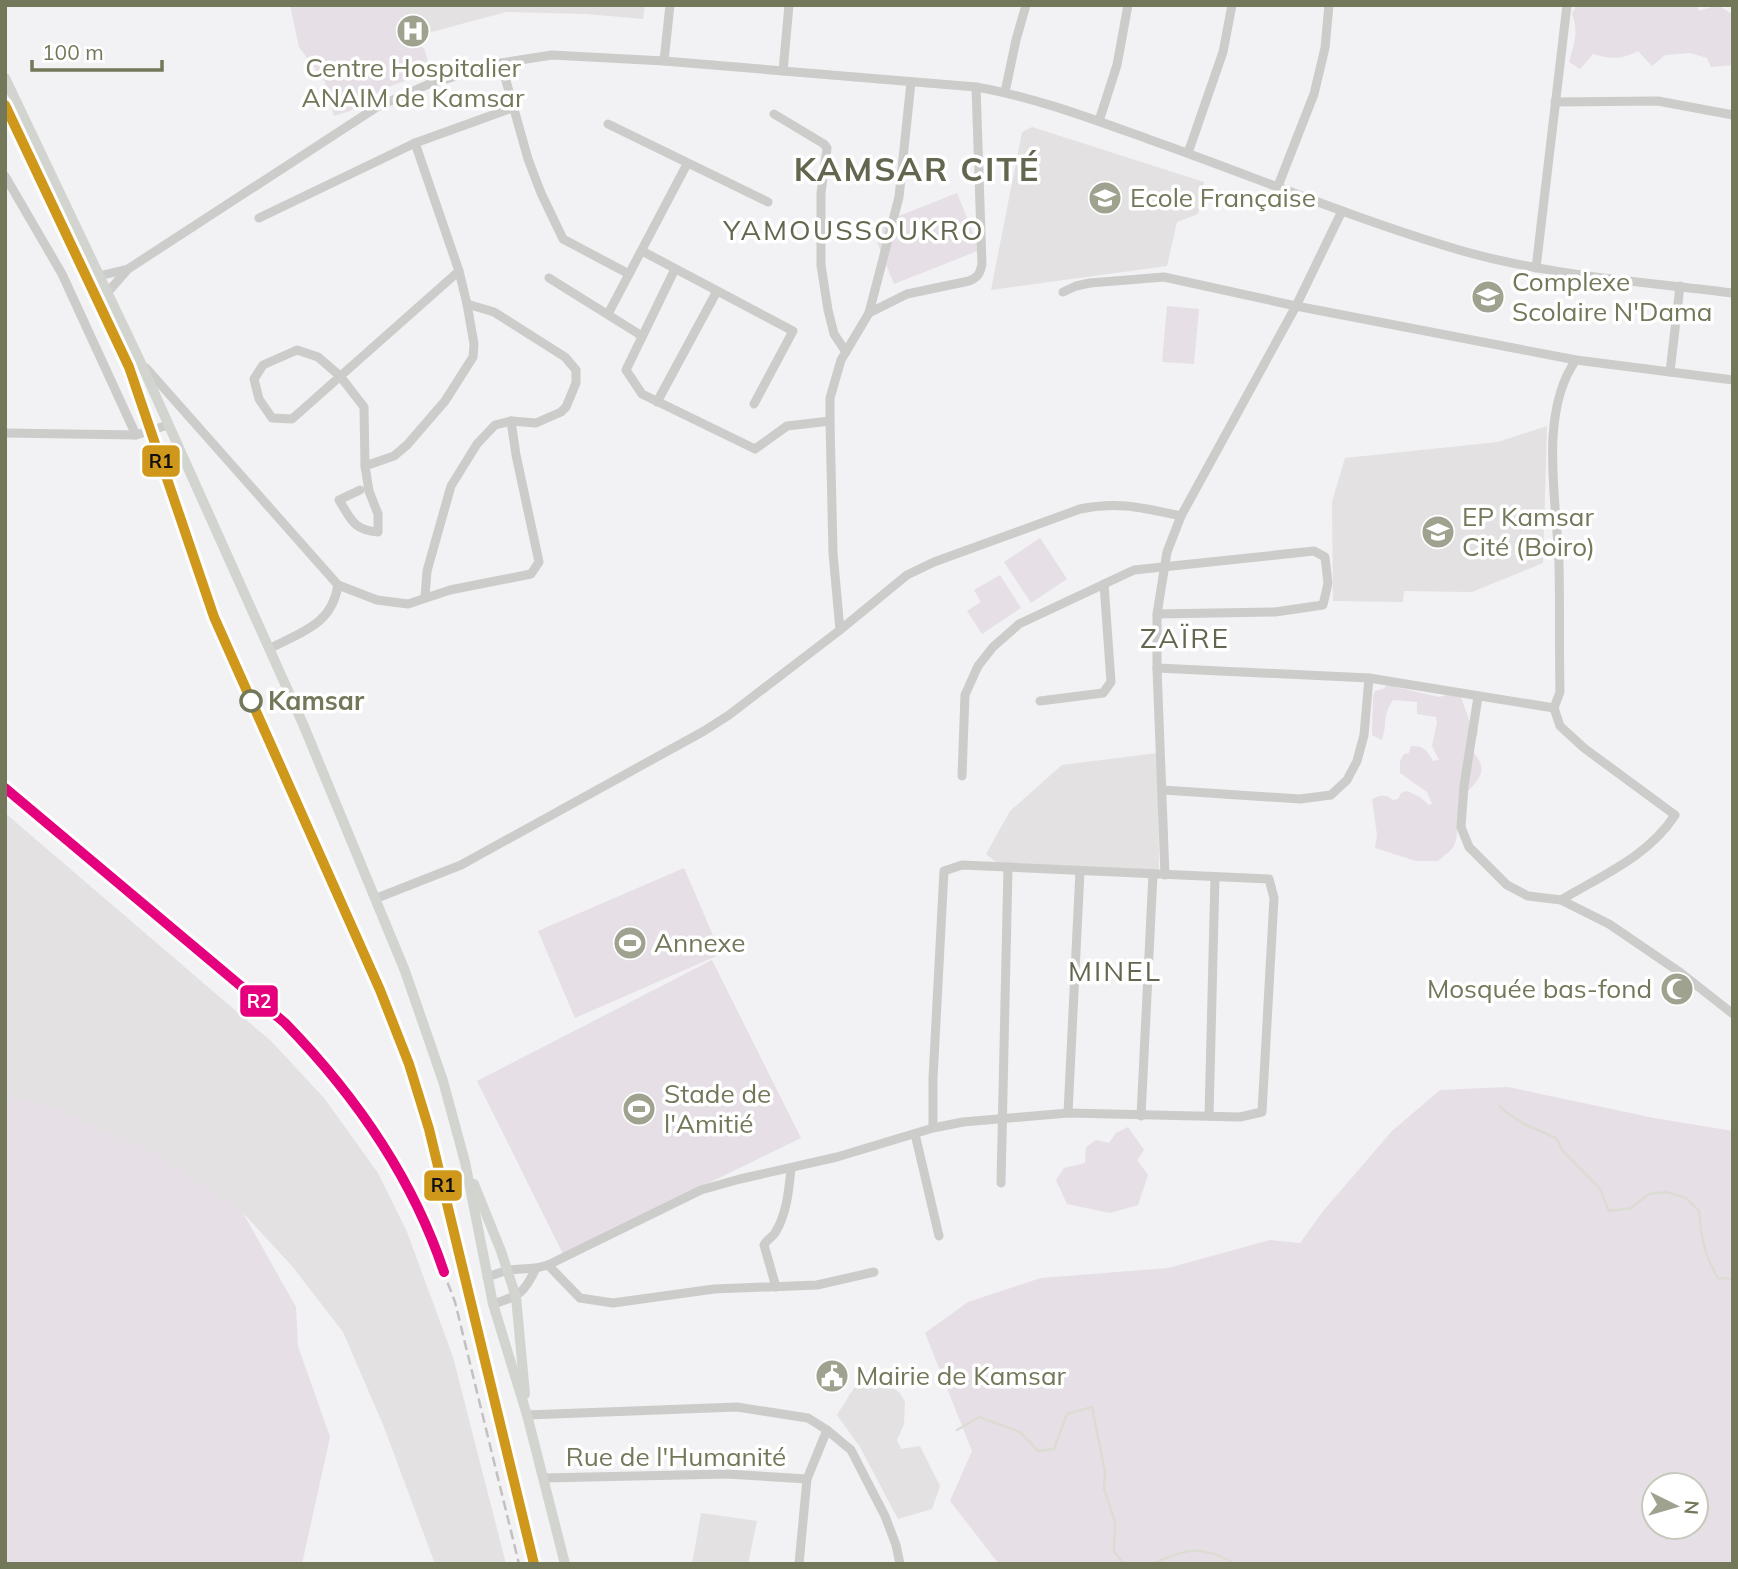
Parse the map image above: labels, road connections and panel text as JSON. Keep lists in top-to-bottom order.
{
  "streets": {
    "street": ["Rue de l'Humanité"]
  },
  "districts": [
    "KAMSAR CITÉ",
    "YAMOUSSOUKRO",
    "ZAÏRE",
    "MINEL"
  ],
  "places": {
    "hospital": ["Centre Hospitalier ANAIM de Kamsar"],
    "school or university": ["Ecole Française", "Complexe Scolaire N'Dama", "EP Kamsar Cité (Boiro)"],
    "other": ["Kamsar"],
    "sports": ["Annexe", "Stade de l'Amitié"],
    "mosque": ["Mosquée bas-fond"],
    "public building": ["Mairie de Kamsar"]
  },
  "lines": ["transit line R1", "transit line R2"],
  "scale_bar": "100 m",
  "north": "right"
}
